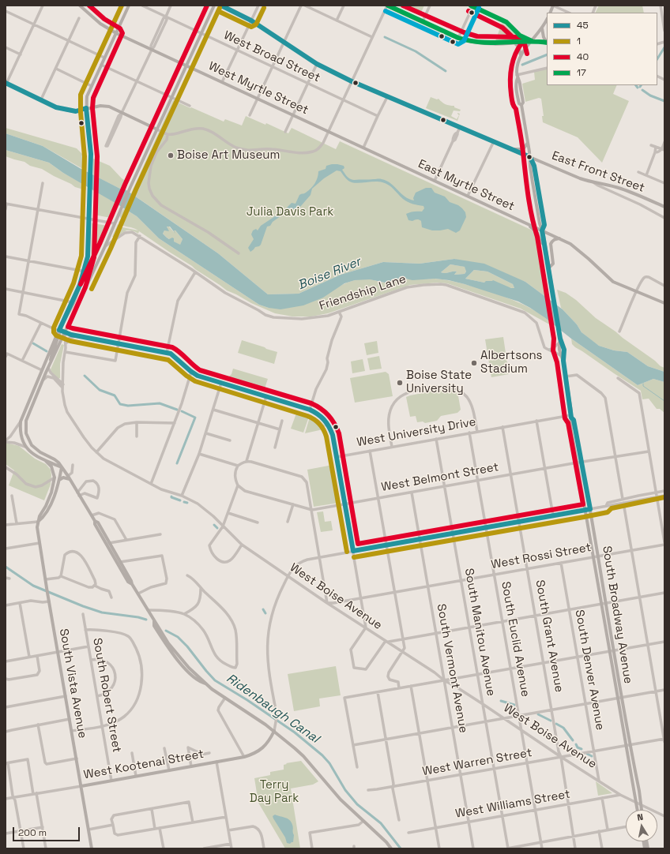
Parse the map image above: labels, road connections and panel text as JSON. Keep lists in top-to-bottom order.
{
  "streets": {
    "main road": [
      "West Myrtle Street",
      "East Front Street",
      "East Myrtle Street",
      "South Broadway Avenue",
      "South Vista Avenue",
      "West Kootenai Street"
    ],
    "street": [
      "West Broad Street",
      "Friendship Lane",
      "West University Drive",
      "West Belmont Street",
      "West Rossi Street",
      "West Boise Avenue",
      "South Manitou Avenue",
      "South Grant Avenue",
      "South Euclid Avenue",
      "South Vermont Avenue",
      "South Denver Avenue",
      "South Robert Street",
      "West Warren Street",
      "West Williams Street"
    ]
  },
  "crossings": [
    ["West Myrtle Street", "East Myrtle Street"],
    ["East Front Street", "South Broadway Avenue"],
    ["East Myrtle Street", "South Broadway Avenue"],
    ["West University Drive", "South Broadway Avenue"],
    ["West University Drive", "South Manitou Avenue"],
    ["West University Drive", "South Grant Avenue"],
    ["West University Drive", "South Euclid Avenue"],
    ["West Belmont Street", "South Broadway Avenue"],
    ["West Belmont Street", "South Manitou Avenue"],
    ["West Belmont Street", "South Grant Avenue"],
    ["West Belmont Street", "South Euclid Avenue"],
    ["West Belmont Street", "South Vermont Avenue"],
    ["West Rossi Street", "West Boise Avenue"],
    ["West Rossi Street", "South Broadway Avenue"],
    ["West Rossi Street", "South Manitou Avenue"],
    ["West Rossi Street", "South Grant Avenue"],
    ["West Rossi Street", "South Euclid Avenue"],
    ["West Rossi Street", "South Vermont Avenue"],
    ["West Rossi Street", "South Denver Avenue"],
    ["West Boise Avenue", "South Broadway Avenue"],
    ["West Boise Avenue", "South Manitou Avenue"],
    ["West Boise Avenue", "South Grant Avenue"],
    ["West Boise Avenue", "South Euclid Avenue"],
    ["West Boise Avenue", "South Vermont Avenue"],
    ["West Boise Avenue", "South Denver Avenue"],
    ["West Boise Avenue", "West Warren Street"],
    ["West Boise Avenue", "West Williams Street"],
    ["South Broadway Avenue", "West Warren Street"],
    ["South Manitou Avenue", "West Warren Street"],
    ["South Manitou Avenue", "West Williams Street"],
    ["South Grant Avenue", "West Warren Street"],
    ["South Grant Avenue", "West Williams Street"],
    ["South Euclid Avenue", "West Warren Street"],
    ["South Euclid Avenue", "West Williams Street"],
    ["South Vermont Avenue", "West Warren Street"],
    ["South Vermont Avenue", "West Williams Street"],
    ["South Denver Avenue", "West Warren Street"],
    ["South Vista Avenue", "West Kootenai Street"],
    ["South Robert Street", "West Kootenai Street"]
  ],
  "water": ["Boise River", "Ridenbaugh Canal"],
  "parks": ["Julia Davis Park", "Terry Day Park"],
  "places": ["Boise Art Museum", "Albertsons Stadium", "Boise State University"],
  "lines": [
    "transit line 45",
    "transit line 1",
    "transit line 40",
    "transit line 17"
  ],
  "legend": [
    "45",
    "1",
    "40",
    "17"
  ],
  "scale_bar": "200 m",
  "north": "top"
}
